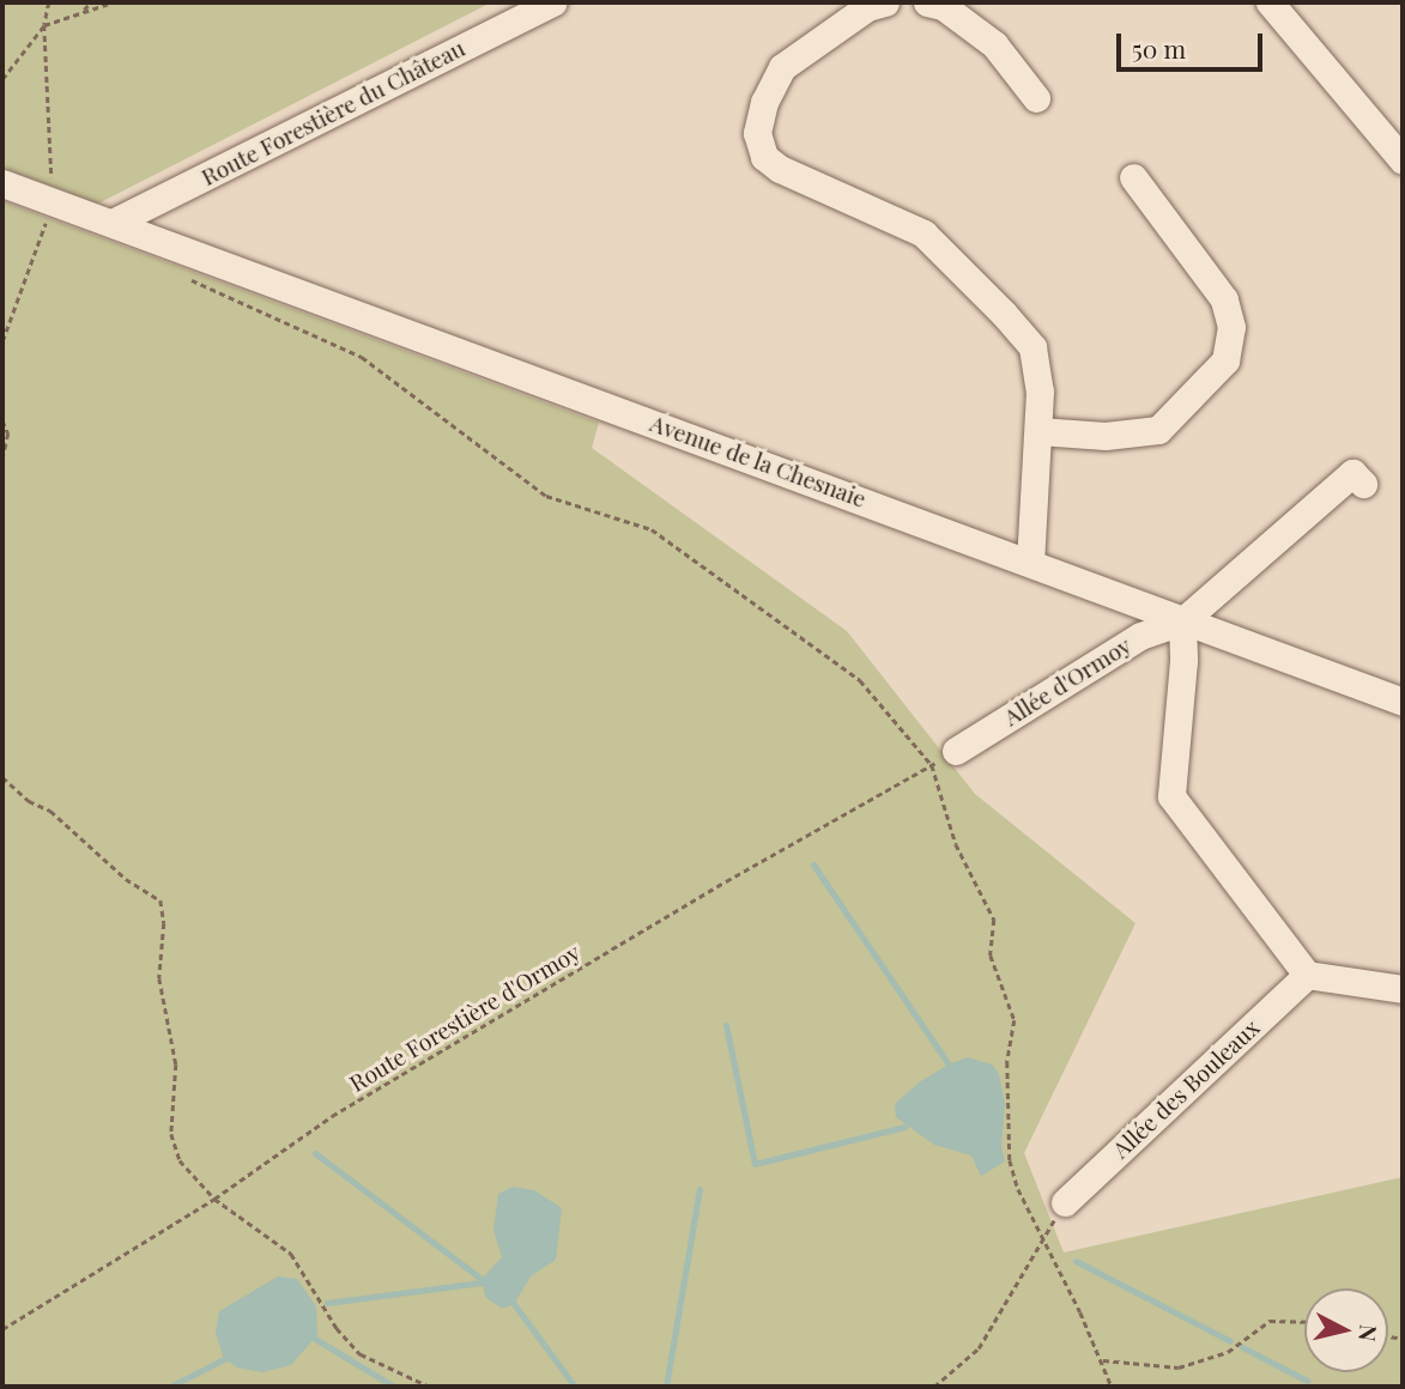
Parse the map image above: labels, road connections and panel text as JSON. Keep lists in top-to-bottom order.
{
  "streets": {
    "street": [
      "Route Forestière du Château",
      "Avenue de la Chesnaie",
      "Allée d'Ormoy",
      "Allée des Bouleaux"
    ],
    "path": ["Route Forestière d'Ormoy"]
  },
  "crossings": [
    ["Route Forestière du Château", "Avenue de la Chesnaie"],
    ["Avenue de la Chesnaie", "Allée d'Ormoy"],
    ["Allée d'Ormoy", "Route Forestière d'Ormoy"]
  ],
  "scale_bar": "50 m",
  "north": "right"
}
